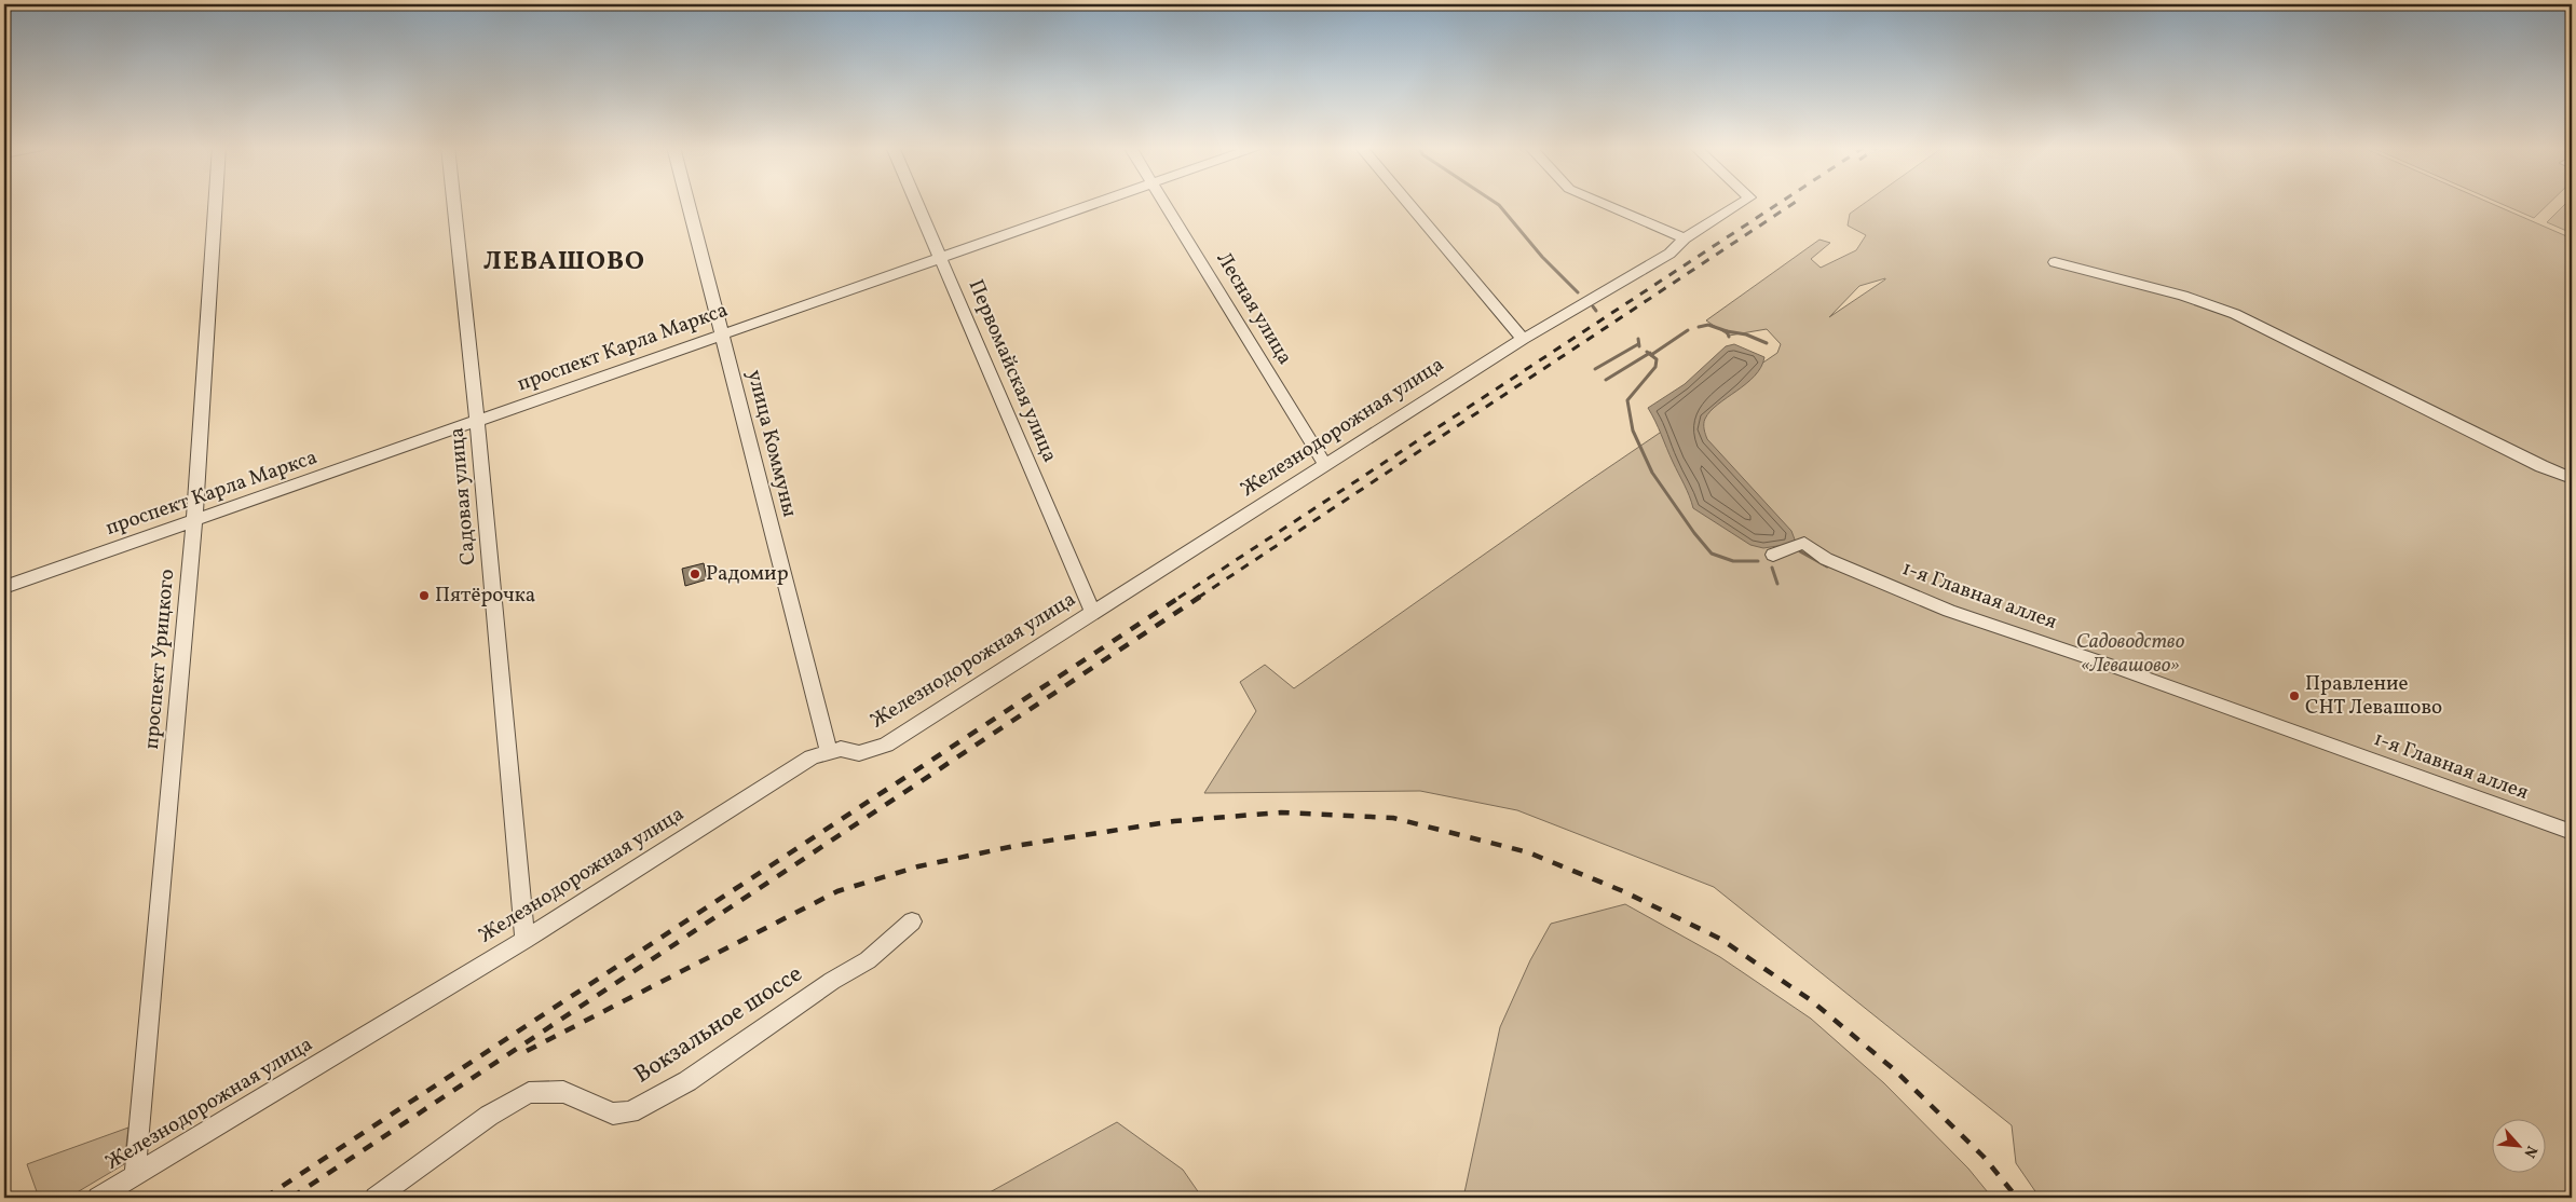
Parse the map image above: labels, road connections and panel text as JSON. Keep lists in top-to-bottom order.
{
  "streets": {
    "street": [
      "Лесная улица",
      "проспект Карла Маркса",
      "Первомайская улица",
      "Железнодорожная улица",
      "улица Коммуны",
      "Садовая улица",
      "1-я Главная аллея",
      "проспект Урицкого",
      "Вокзальное шоссе"
    ]
  },
  "crossings": [
    ["Лесная улица", "Железнодорожная улица"],
    ["проспект Карла Маркса", "Первомайская улица"],
    ["проспект Карла Маркса", "улица Коммуны"],
    ["проспект Карла Маркса", "Садовая улица"],
    ["проспект Карла Маркса", "проспект Урицкого"],
    ["Первомайская улица", "Железнодорожная улица"],
    ["Железнодорожная улица", "улица Коммуны"],
    ["Железнодорожная улица", "Садовая улица"],
    ["Железнодорожная улица", "проспект Урицкого"]
  ],
  "districts": ["ЛЕВАШОВО"],
  "parks": ["Садоводство «Левашово»"],
  "places": ["Радомир", "Пятёрочка", "Правление СНТ Левашово"],
  "north": "bottom right"
}
